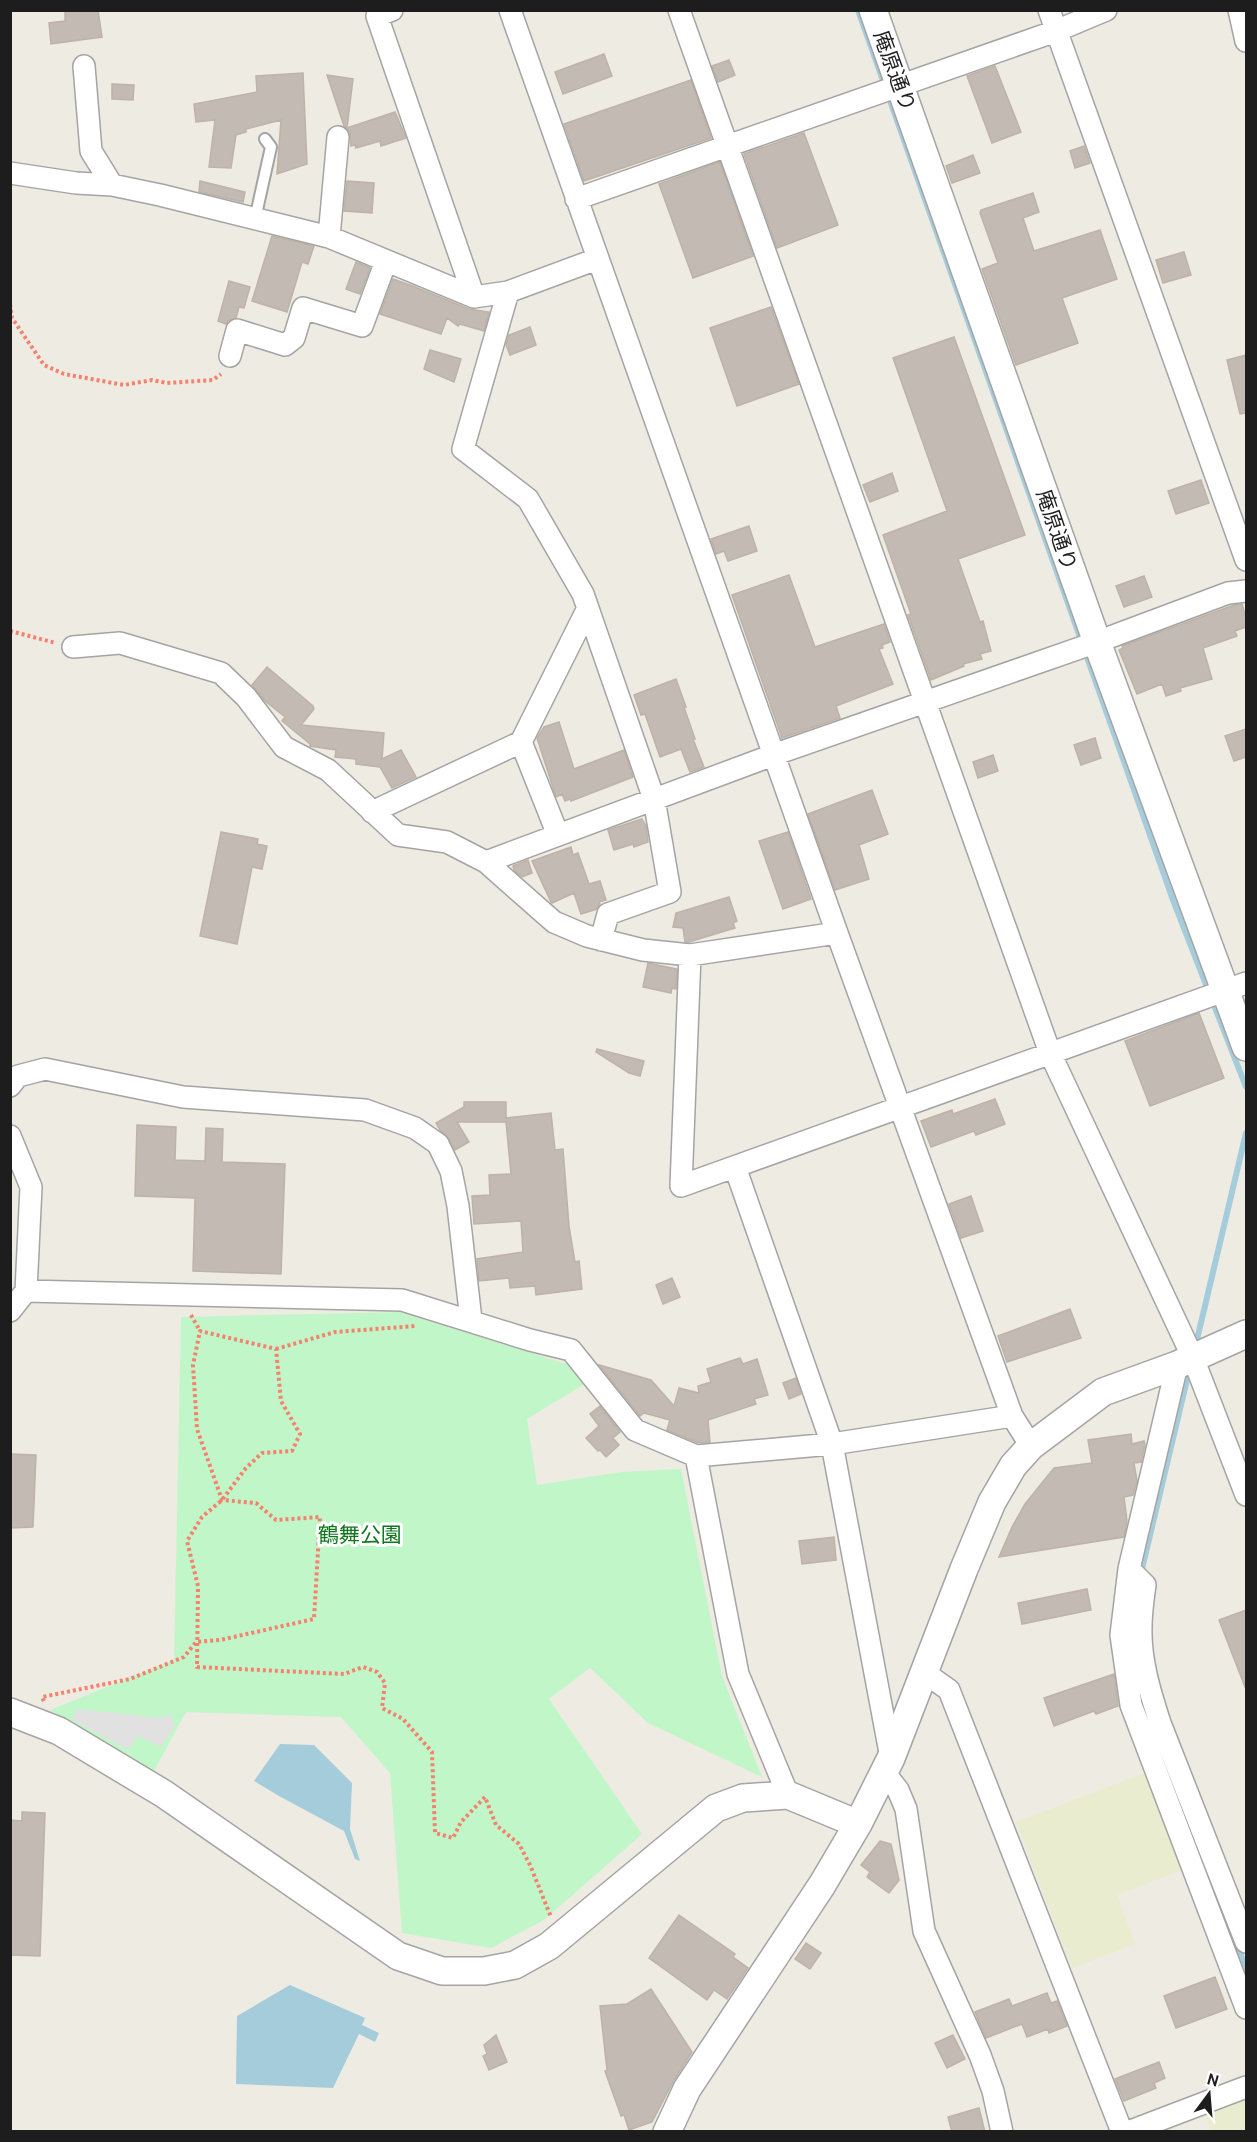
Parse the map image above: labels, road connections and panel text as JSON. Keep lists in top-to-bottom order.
{
  "streets": {
    "street": ["庵原通り"]
  },
  "parks": ["鶴舞公園"],
  "north": "top"
}
